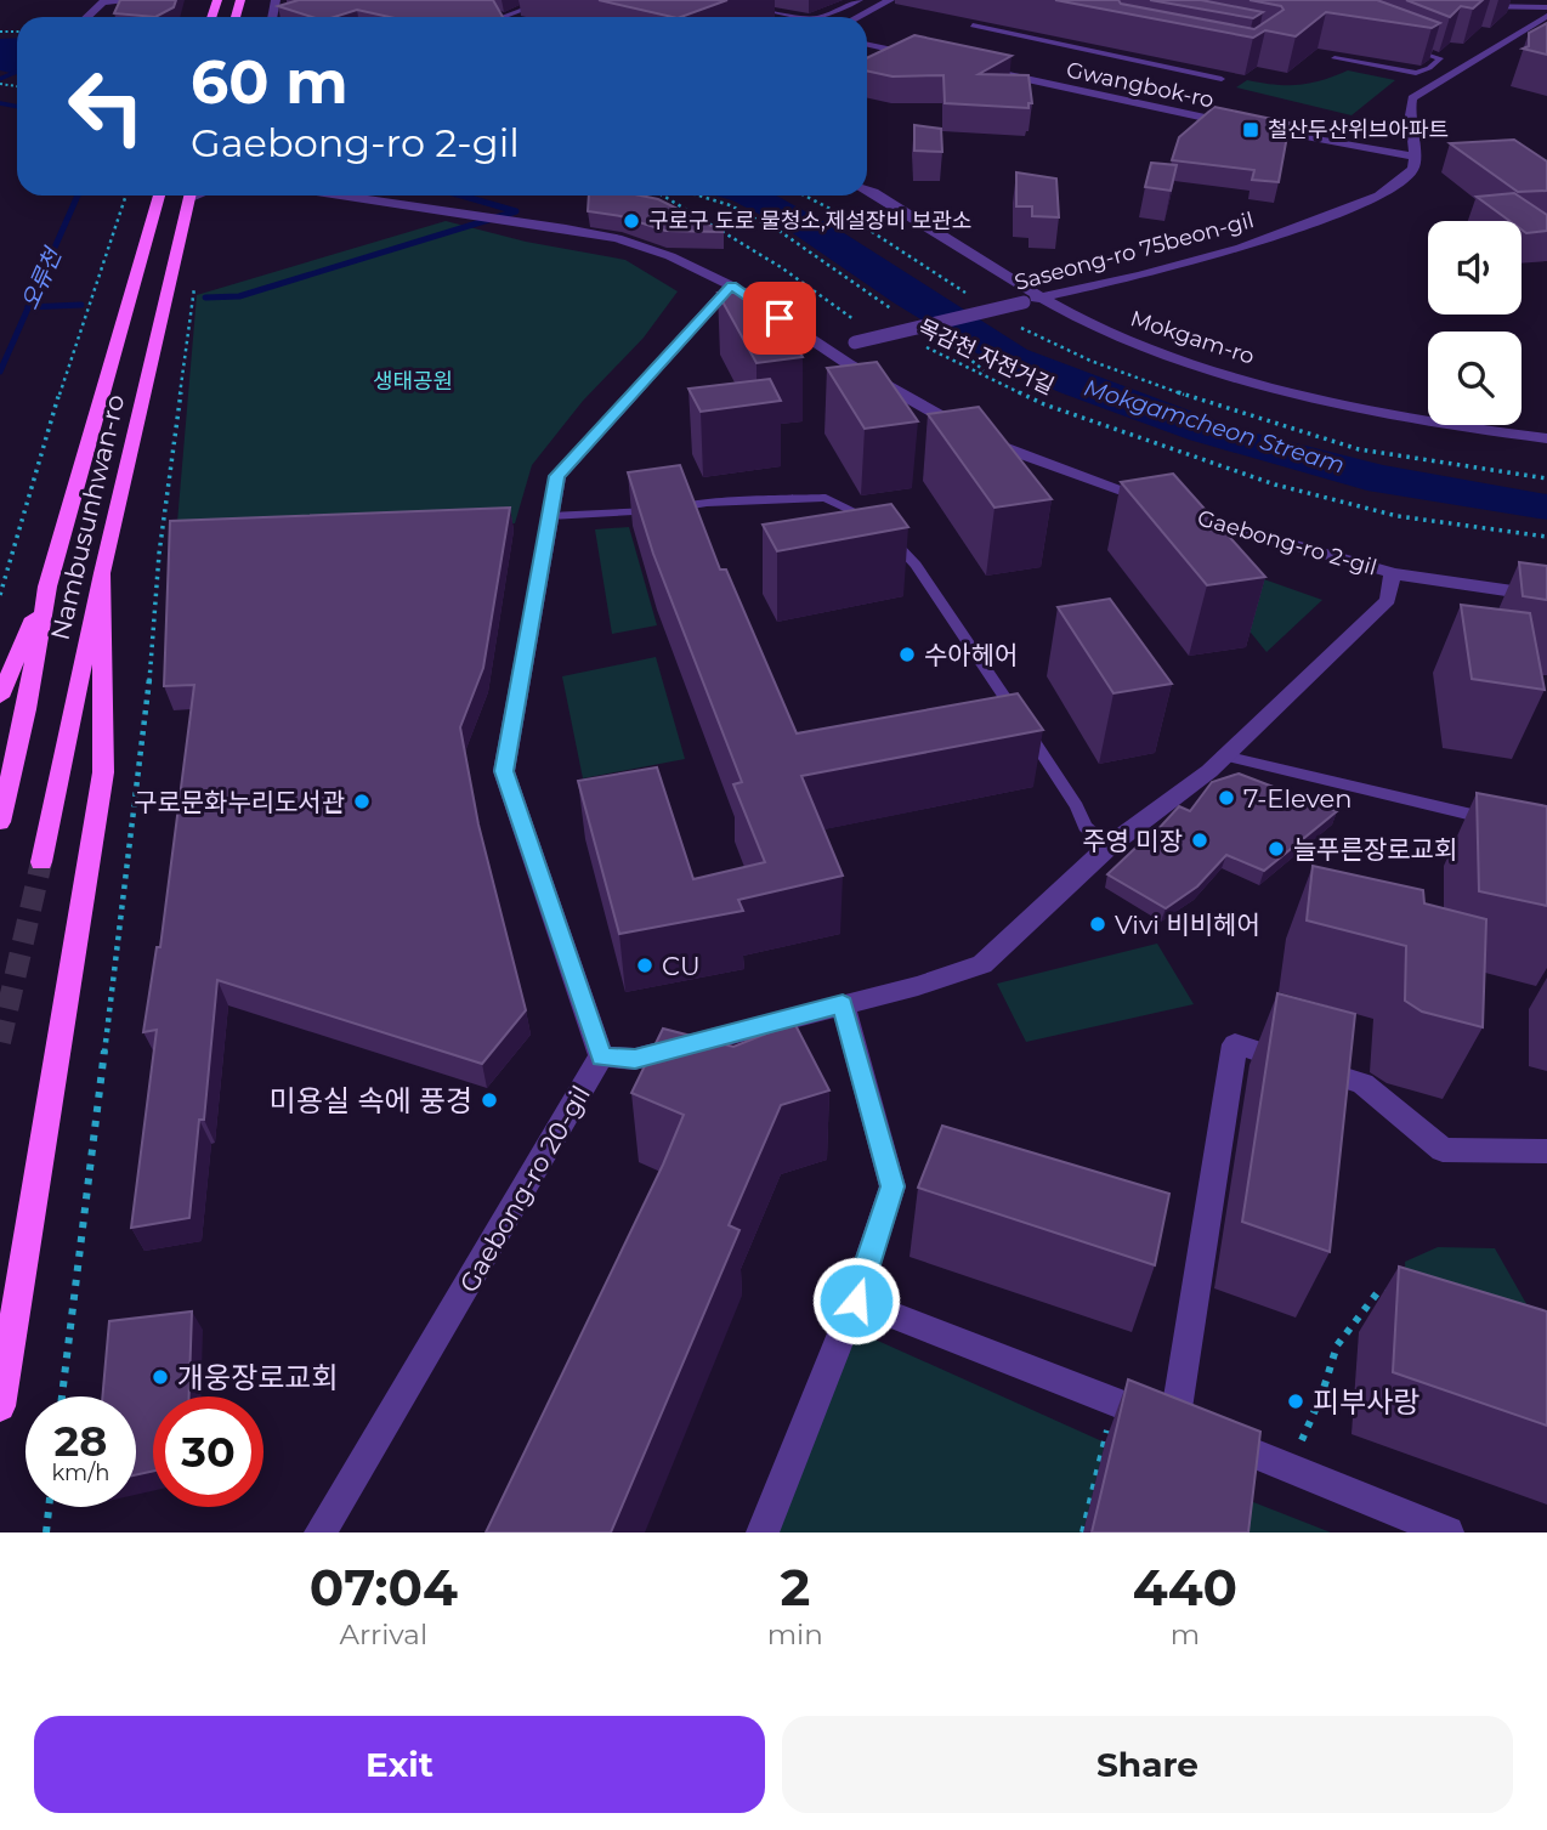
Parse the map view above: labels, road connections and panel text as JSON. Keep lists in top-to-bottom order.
{
  "streets": {
    "main road": ["Nambusunhwan-ro"],
    "street": [
      "Gwangbok-ro",
      "Saseong-ro 75beon-gil",
      "Mokgam-ro",
      "Gaebong-ro 2-gil",
      "Gaebong-ro 20-gil"
    ],
    "path": ["목감천 자전거길"]
  },
  "crossings": [
    ["Saseong-ro 75beon-gil", "Mokgam-ro"],
    ["Saseong-ro 75beon-gil", "Gaebong-ro 2-gil"],
    ["Gaebong-ro 2-gil", "Gaebong-ro 20-gil"]
  ],
  "water": ["오류천", "Mokgamcheon Stream"],
  "parks": ["생태공원"],
  "places": {
    "transit": ["철산두산위브아파트"],
    "other": [
      "구로구 도로 물청소,제설장비 보관소",
      "수아헤어",
      "7-Eleven",
      "구로문화누리도서관",
      "주영 미장",
      "늘푸른장로교회",
      "Vivi 비비헤어",
      "CU",
      "미용실 속에 풍경",
      "개웅장로교회",
      "피부사랑"
    ]
  },
  "page": {
    "turn": ["60 m", "Gaebong-ro 2-gil"],
    "speed": "28 km/h",
    "limit": "30",
    "eta": [
      "07:04",
      "Arrival",
      "2",
      "min",
      "440",
      "m"
    ],
    "buttons": ["Exit", "Share"]
  }
}
